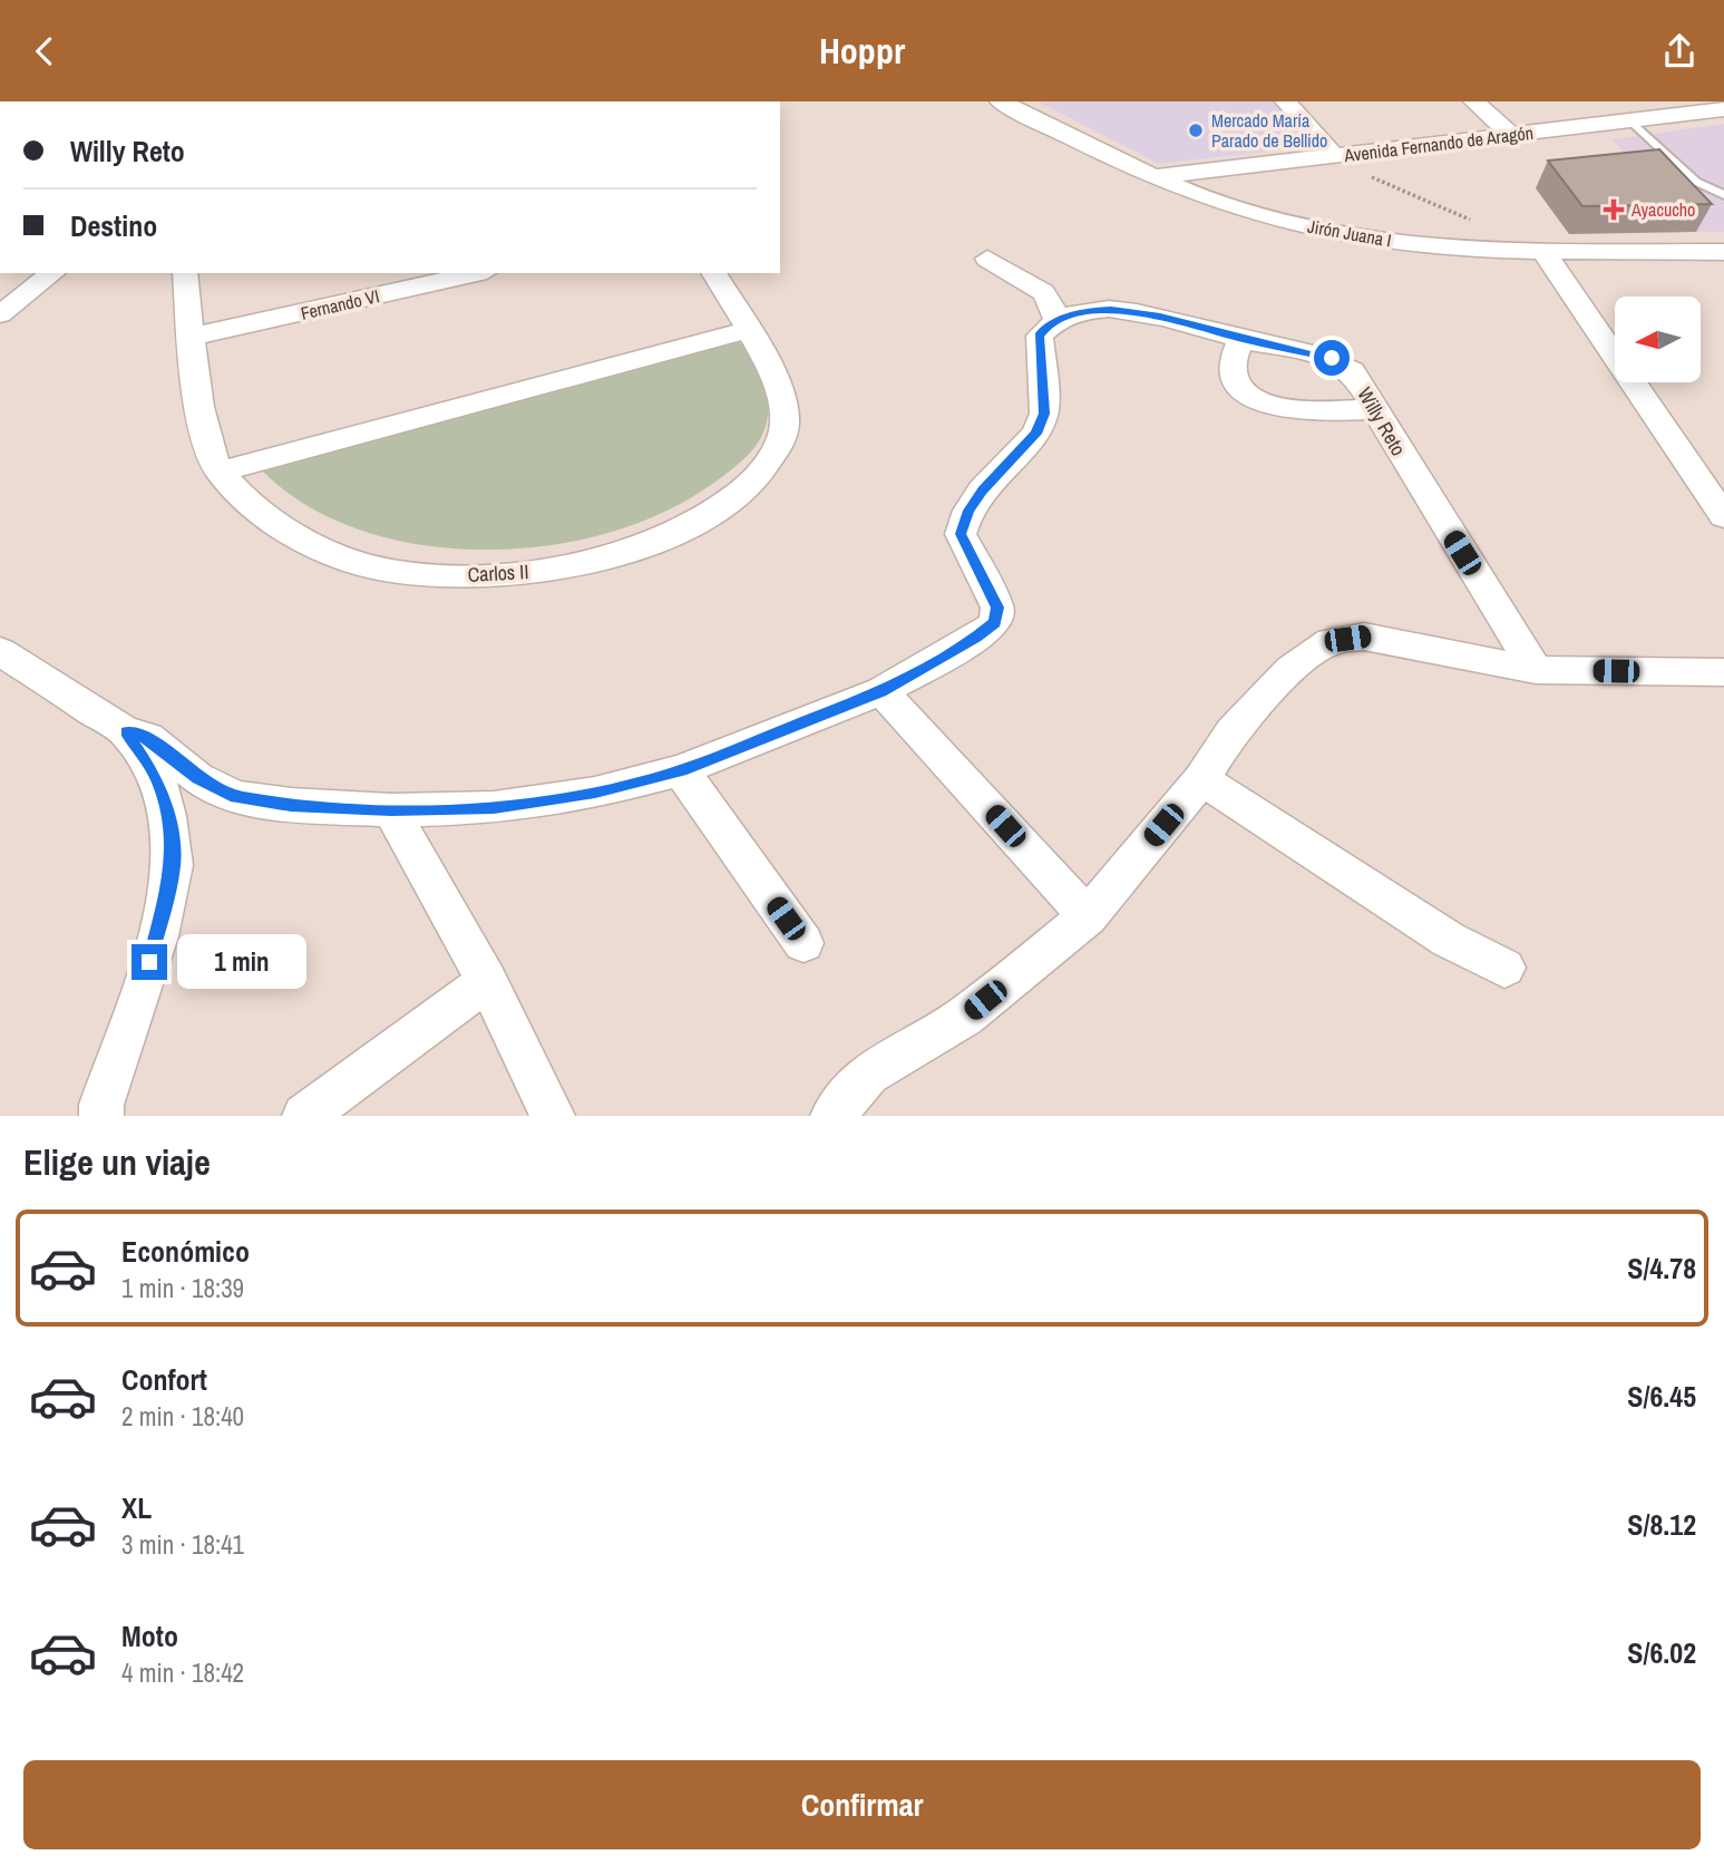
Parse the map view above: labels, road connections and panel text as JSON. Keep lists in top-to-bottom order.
{
  "streets": {
    "street": [
      "Avenida Fernando de Aragón",
      "Jirón Juana I",
      "Fernando VI",
      "Willy Reto",
      "Carlos II"
    ]
  },
  "crossings": [
    ["Avenida Fernando de Aragón", "Jirón Juana I"],
    ["Fernando VI", "Carlos II"]
  ],
  "places": {
    "other": ["Mercado María Parado de Bellido"],
    "health": ["Ayacucho"]
  },
  "north": "left",
  "page": {
    "header": "Hoppr",
    "banner": ["Willy Reto", "Destino"],
    "bubble": "1 min",
    "heading": "Elige un viaje",
    "list": [
      {
        "name": "Económico",
        "note": "1 min · 18:39",
        "value": "S/4.78"
      },
      {
        "name": "Confort",
        "note": "2 min · 18:40",
        "value": "S/6.45"
      },
      {
        "name": "XL",
        "note": "3 min · 18:41",
        "value": "S/8.12"
      },
      {
        "name": "Moto",
        "note": "4 min · 18:42",
        "value": "S/6.02"
      }
    ],
    "buttons": "Confirmar"
  }
}
